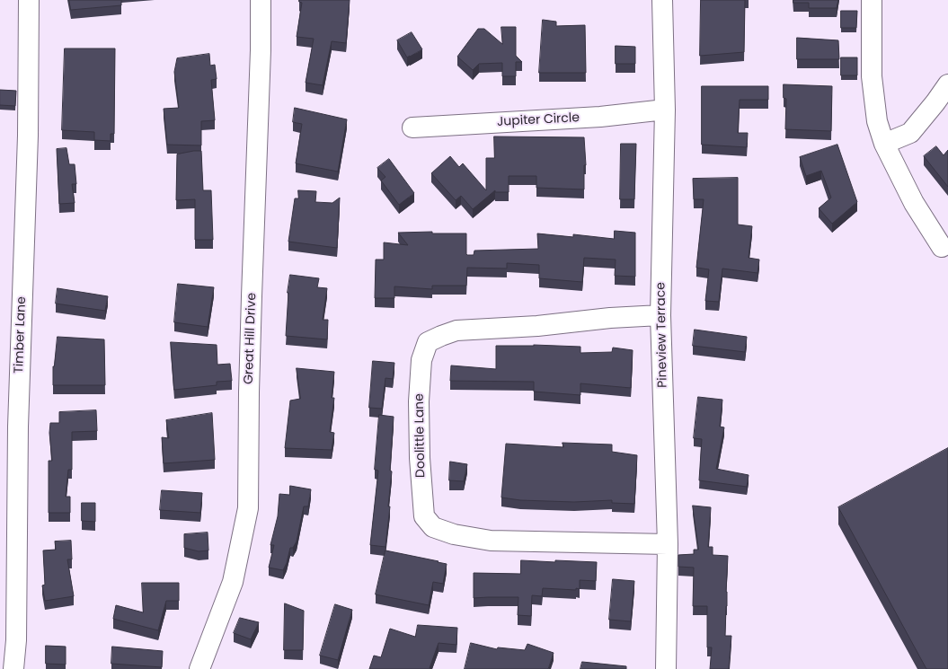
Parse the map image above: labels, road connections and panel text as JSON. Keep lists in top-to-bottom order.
{
  "streets": {
    "street": [
      "Jupiter Circle",
      "Timber Lane",
      "Pineview Terrace",
      "Great Hill Drive",
      "Doolittle Lane"
    ]
  },
  "crossings": [
    ["Jupiter Circle", "Pineview Terrace"],
    ["Pineview Terrace", "Doolittle Lane"]
  ]
}
